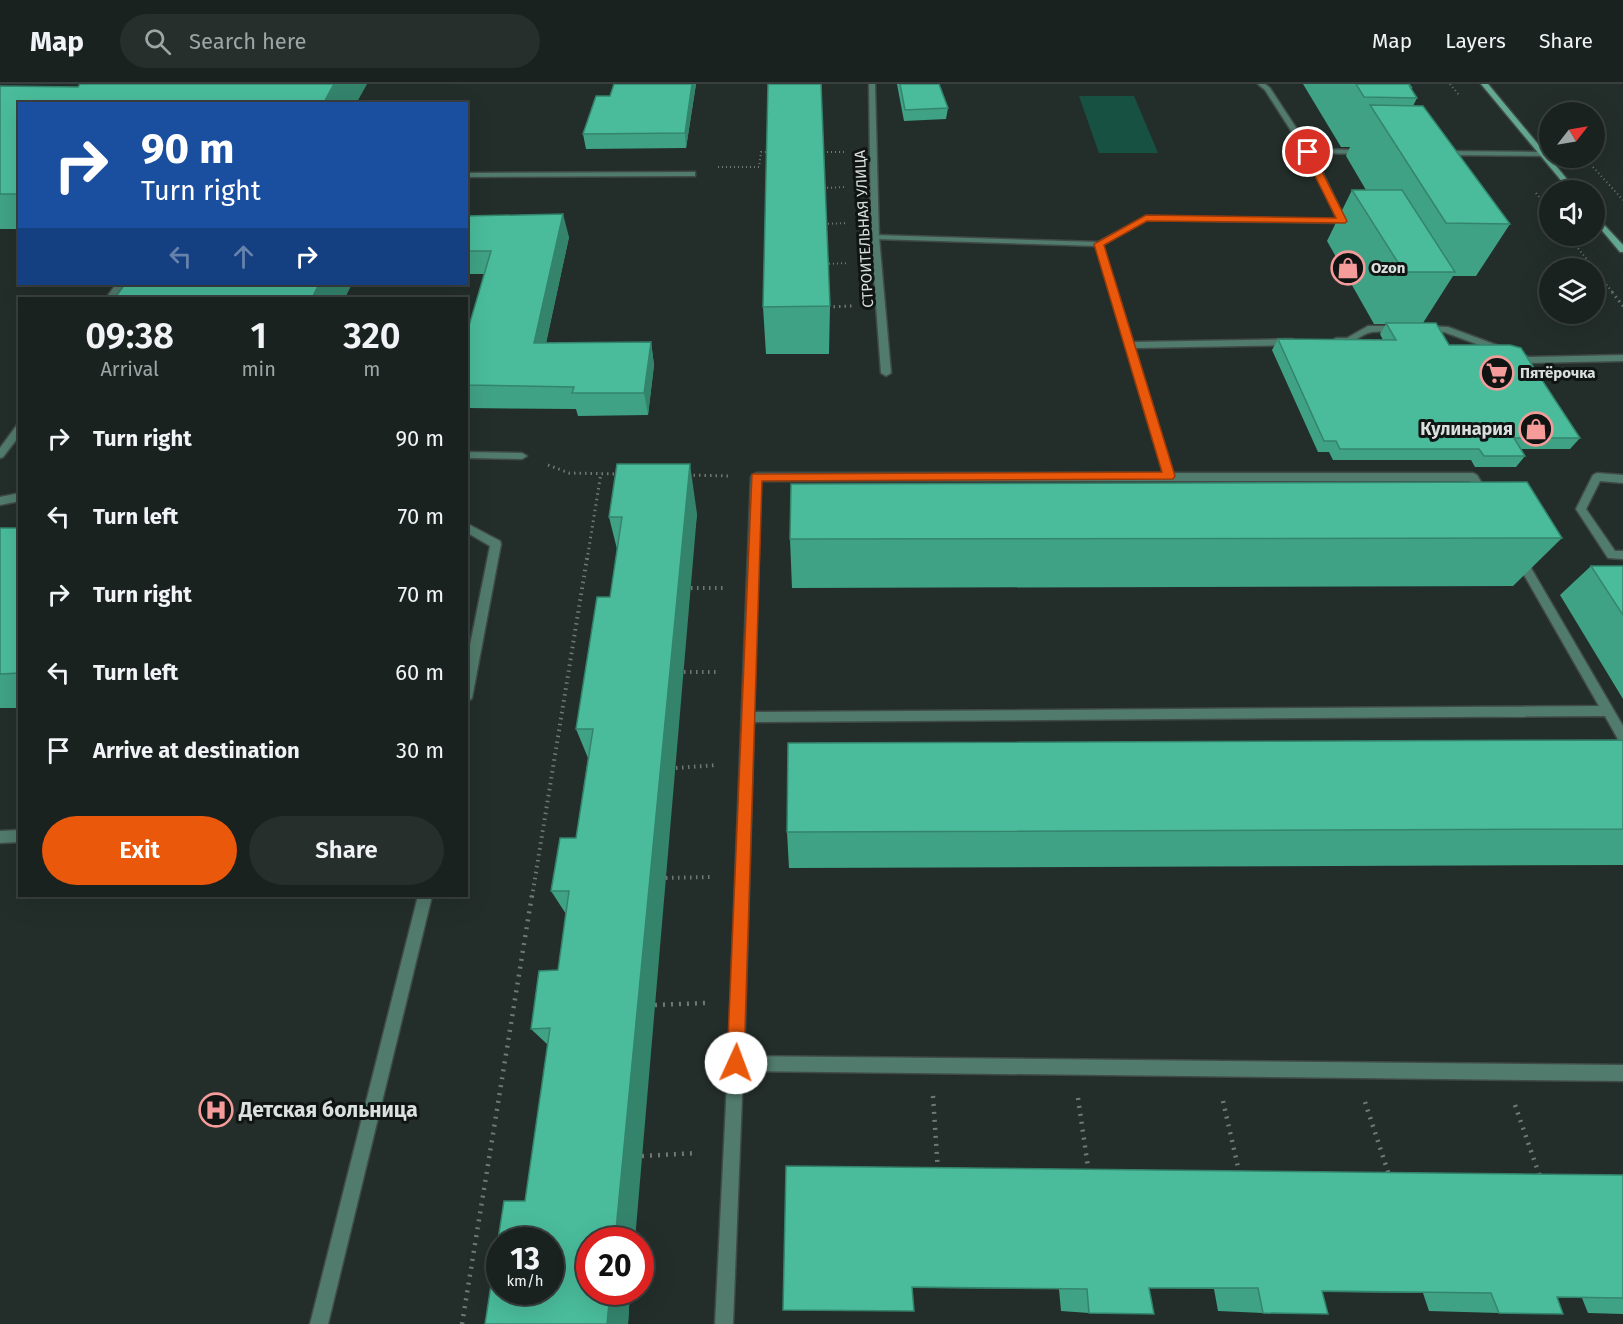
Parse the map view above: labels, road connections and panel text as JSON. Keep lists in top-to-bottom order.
{
  "streets": {
    "street": ["СТРОИТЕЛЬНАЯ УЛИЦА"]
  },
  "places": {
    "shop": ["Ozon", "Кулинария"],
    "supermarket": ["Пятёрочка"],
    "hospital": ["Детская больница"]
  },
  "north": "top right",
  "page": {
    "header": "Map",
    "search": "Search here",
    "nav": ["Map", "Layers", "Share"],
    "turn": ["90 m", "Turn right"],
    "eta": [
      "09:38",
      "Arrival",
      "1",
      "min",
      "320",
      "m"
    ],
    "list": [
      {
        "name": "Turn right",
        "value": "90 m"
      },
      {
        "name": "Turn left",
        "value": "70 m"
      },
      {
        "name": "Turn right",
        "value": "70 m"
      },
      {
        "name": "Turn left",
        "value": "60 m"
      },
      {
        "name": "Arrive at destination",
        "value": "30 m"
      }
    ],
    "buttons": ["Exit", "Share"],
    "speed": "13 km/h",
    "limit": "20"
  }
}
